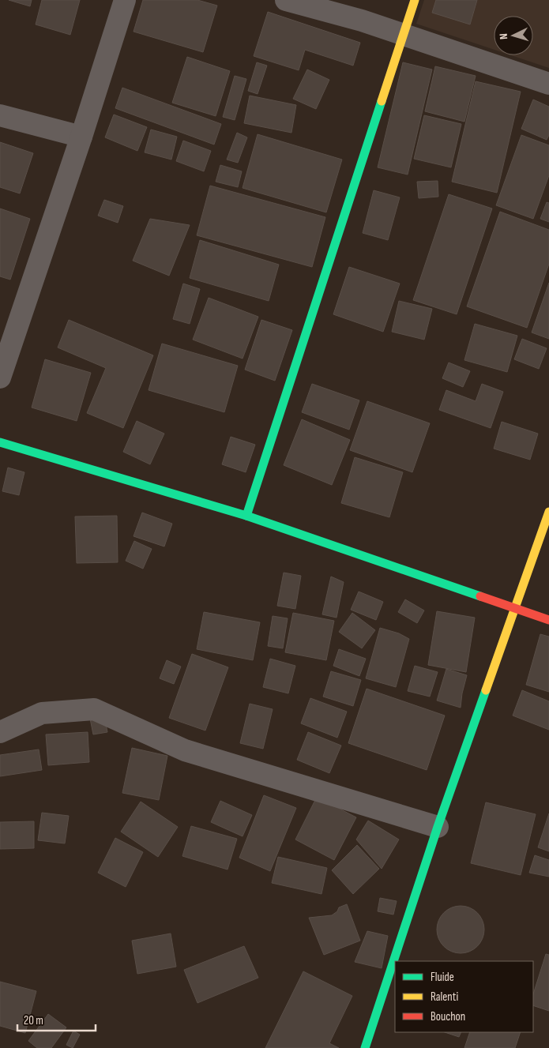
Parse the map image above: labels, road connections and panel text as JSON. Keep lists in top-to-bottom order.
{
  "legend": ["Fluide", "Ralenti", "Bouchon"],
  "scale_bar": "20 m",
  "north": "left"
}
